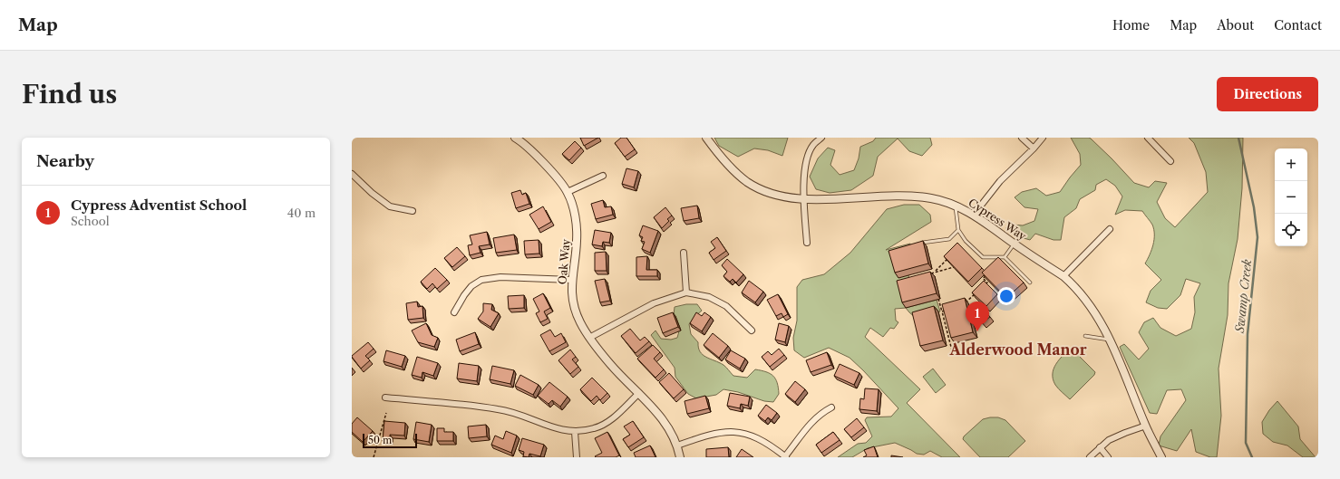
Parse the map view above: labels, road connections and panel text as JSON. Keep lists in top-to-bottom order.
{
  "streets": {
    "street": ["Cypress Way", "Oak Way"]
  },
  "districts": ["Alderwood Manor"],
  "water": ["Swamp Creek"],
  "scale_bar": "50 m",
  "page": {
    "header": "Map",
    "nav": [
      "Home",
      "Map",
      "About",
      "Contact"
    ],
    "buttons": "Directions",
    "title": "Find us",
    "heading": "Nearby",
    "map_buttons": ["+", "−"],
    "list": [
      {
        "mark": "1",
        "name": "Cypress Adventist School",
        "note": "School",
        "value": "40 m"
      }
    ],
    "pins": "1",
    "scale": "50 m"
  }
}
